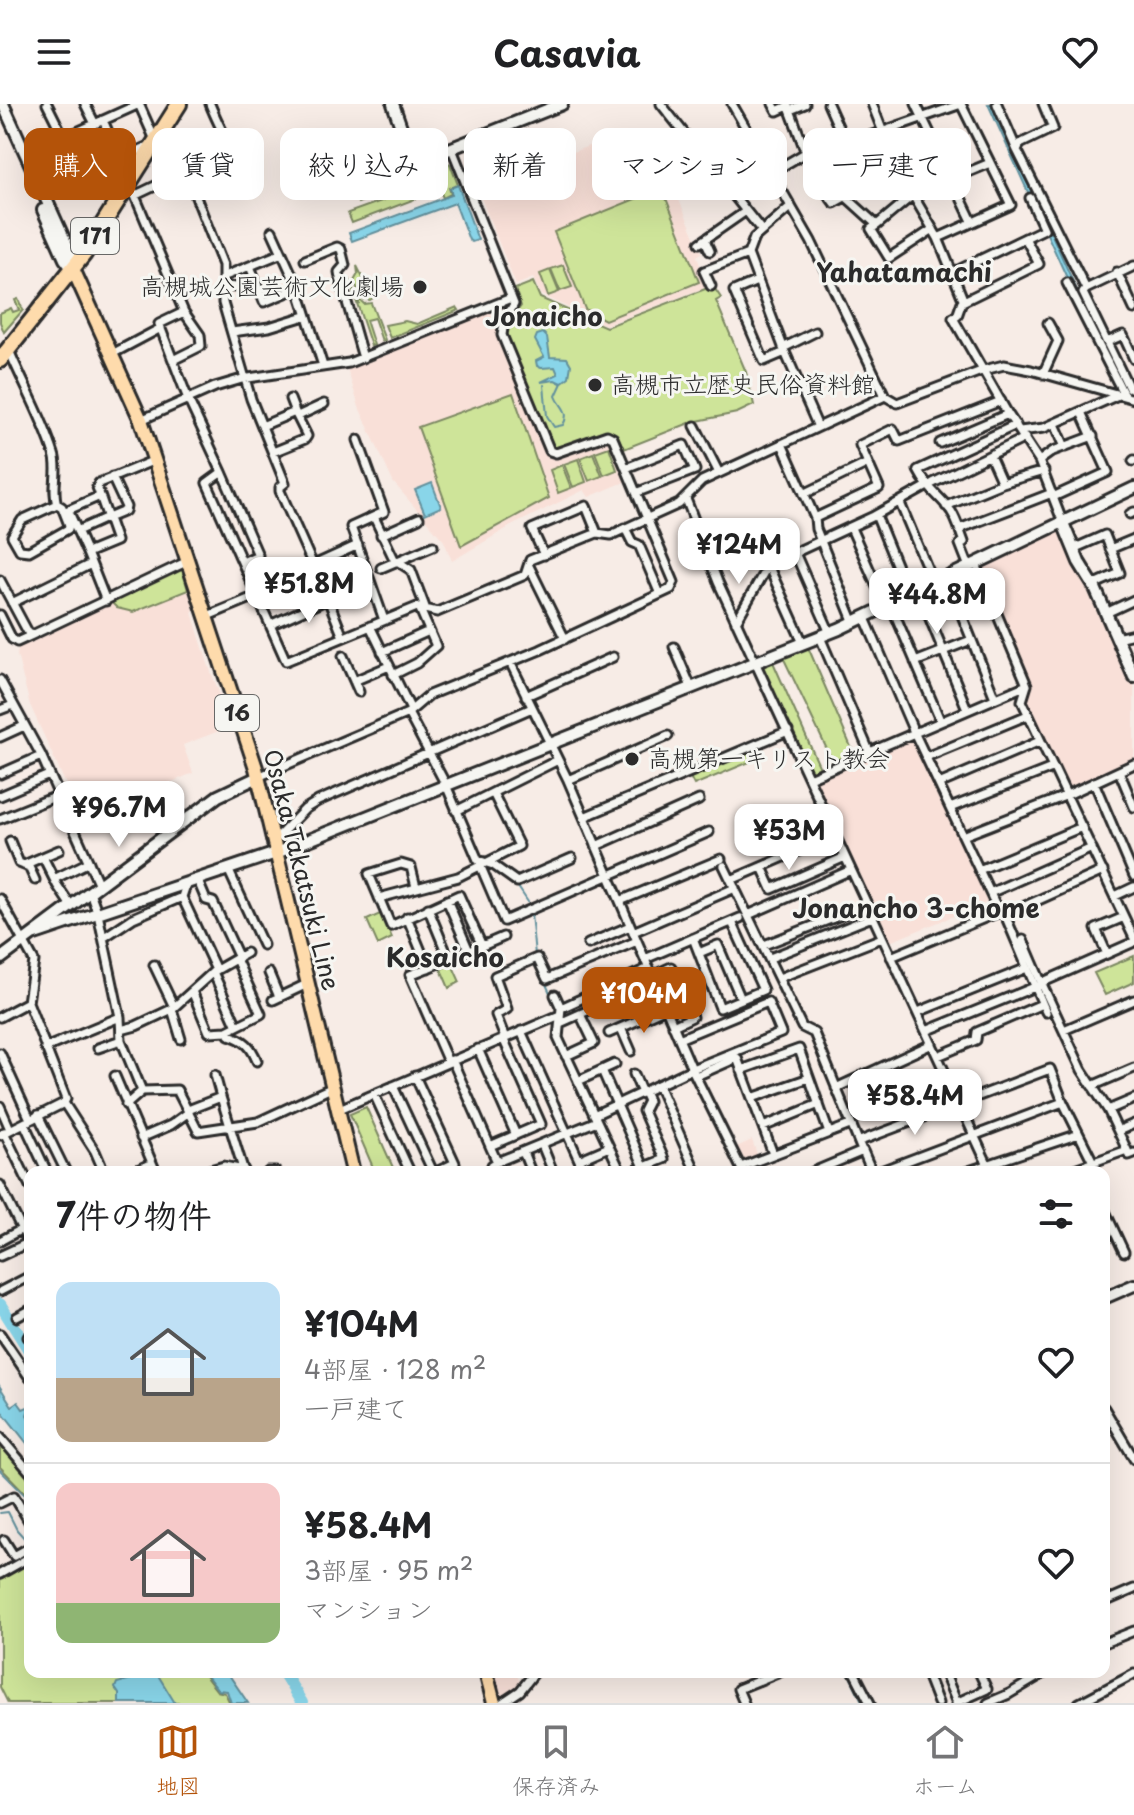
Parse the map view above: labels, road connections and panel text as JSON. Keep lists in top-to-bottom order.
{
  "streets": {
    "highway": ["171"],
    "main road": ["16", "Osaka Takatsuki Line"]
  },
  "crossings": [
    ["171", "Osaka Takatsuki Line"]
  ],
  "districts": [
    "Yahatamachi",
    "Jonaicho",
    "Jonancho 3-chome",
    "Kosaicho"
  ],
  "places": ["高槻城公園芸術文化劇場", "高槻市立歴史民俗資料館", "高槻第一キリスト教会"],
  "page": {
    "header": "Casavia",
    "chip": [
      "購入",
      "賃貸",
      "絞り込み",
      "新着",
      "マンション",
      "一戸建て"
    ],
    "price": [
      "¥124M",
      "¥51.8M",
      "¥44.8M",
      "¥96.7M",
      "¥53M",
      "¥104M",
      "¥58.4M"
    ],
    "heading": "7件の物件",
    "list": [
      {
        "name": "¥104M",
        "note": "4部屋 · 128 m² · 一戸建て"
      },
      {
        "name": "¥58.4M",
        "note": "3部屋 · 95 m² · マンション"
      }
    ],
    "tabs": ["地図", "保存済み", "ホーム"]
  }
}
